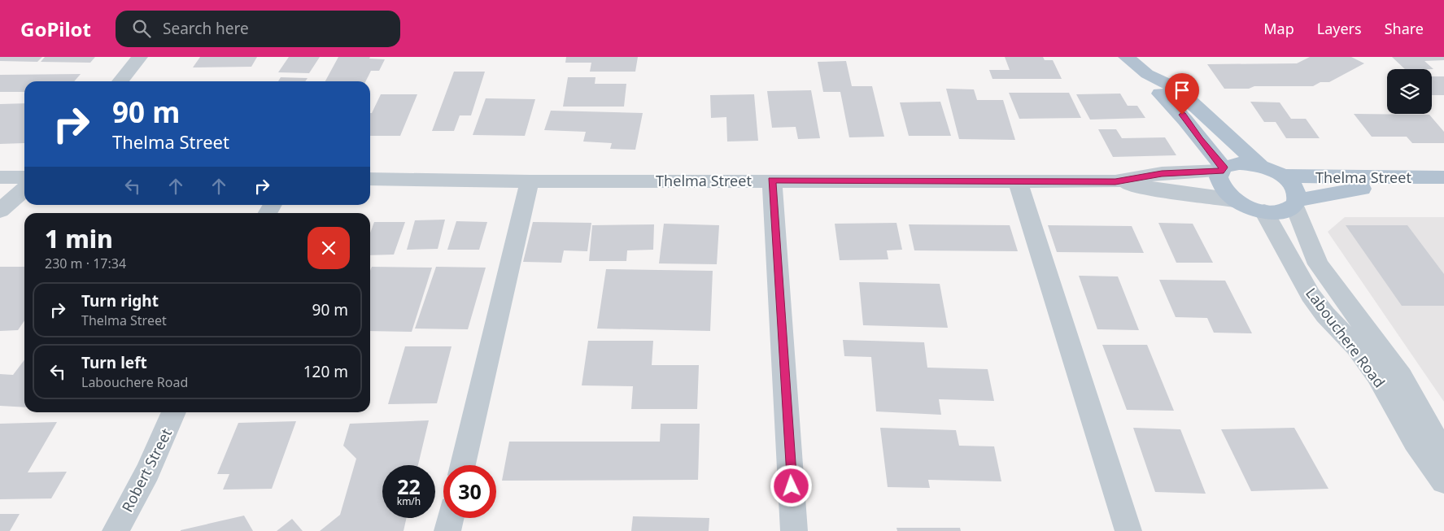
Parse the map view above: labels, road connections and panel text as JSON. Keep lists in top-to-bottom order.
{
  "streets": {
    "main road": ["Thelma Street"],
    "street": ["Labouchere Road", "Robert Street"]
  },
  "crossings": [
    ["Thelma Street", "Labouchere Road"]
  ],
  "page": {
    "header": "GoPilot",
    "search": "Search here",
    "nav": ["Map", "Layers", "Share"],
    "turn": ["90 m", "Thelma Street"],
    "heading": ["1 min", "230 m · 17:34"],
    "list": [
      {
        "name": "Turn right",
        "note": "Thelma Street",
        "value": "90 m"
      },
      {
        "name": "Turn left",
        "note": "Labouchere Road",
        "value": "120 m"
      }
    ],
    "speed": "22 km/h",
    "limit": "30"
  }
}
